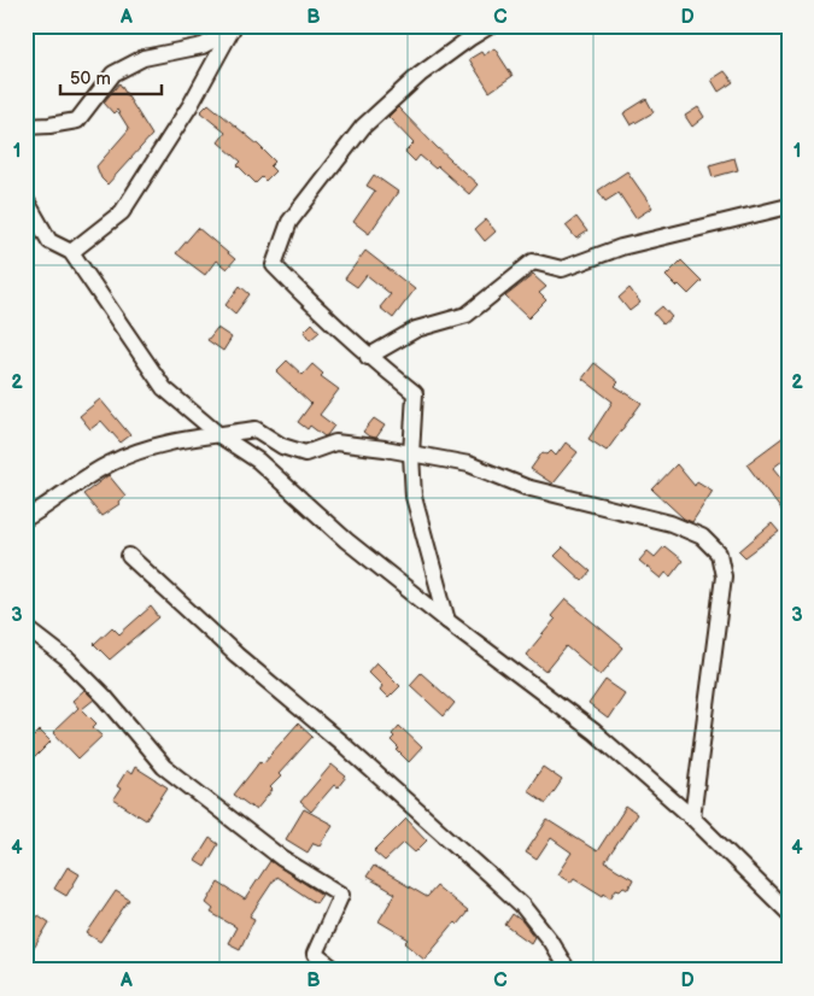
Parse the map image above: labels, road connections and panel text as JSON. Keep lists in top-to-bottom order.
{
  "scale_bar": "50 m",
  "grid": {
    "columns": [
      "A",
      "B",
      "C",
      "D"
    ],
    "rows": [
      "1",
      "2",
      "3",
      "4"
    ]
  }
}
